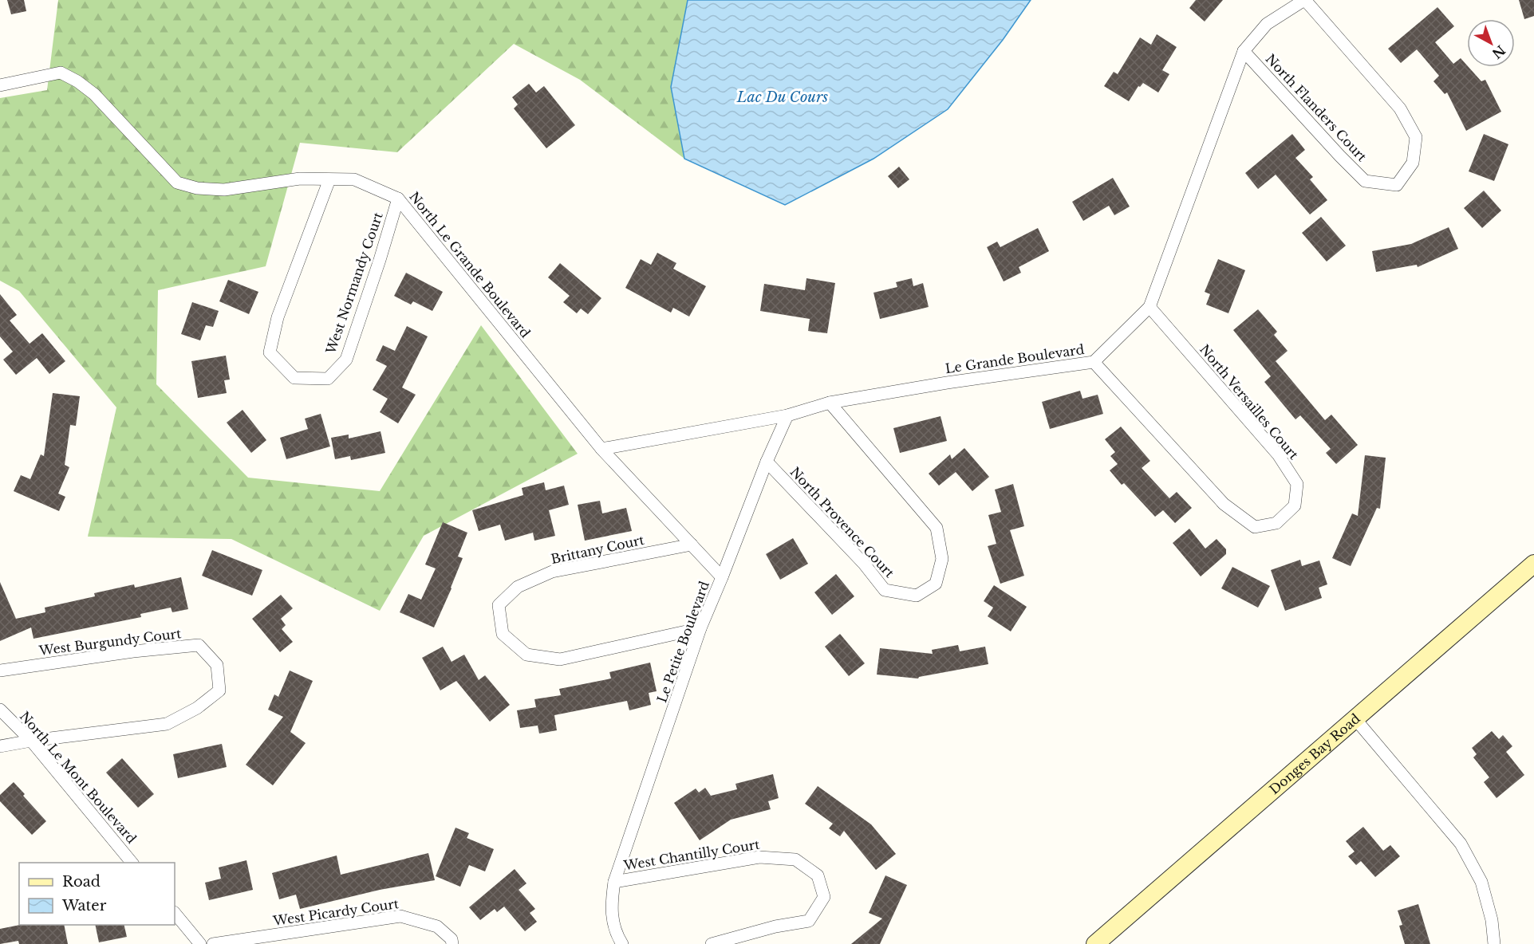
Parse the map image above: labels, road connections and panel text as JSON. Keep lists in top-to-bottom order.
{
  "streets": {
    "street": [
      "North Flanders Court",
      "North Le Grande Boulevard",
      "West Normandy Court",
      "Le Grande Boulevard",
      "North Versailles Court",
      "North Provence Court",
      "Brittany Court",
      "West Burgundy Court",
      "Le Petite Boulevard",
      "Donges Bay Road",
      "North Le Mont Boulevard",
      "West Chantilly Court",
      "West Picardy Court"
    ]
  },
  "crossings": [
    ["North Flanders Court", "Le Grande Boulevard"],
    ["North Le Grande Boulevard", "West Normandy Court"],
    ["North Le Grande Boulevard", "Le Grande Boulevard"],
    ["North Le Grande Boulevard", "Brittany Court"],
    ["North Le Grande Boulevard", "Le Petite Boulevard"],
    ["Le Grande Boulevard", "North Versailles Court"],
    ["Le Grande Boulevard", "North Provence Court"],
    ["Le Grande Boulevard", "Le Petite Boulevard"],
    ["North Provence Court", "Le Petite Boulevard"],
    ["Brittany Court", "Le Petite Boulevard"],
    ["West Burgundy Court", "North Le Mont Boulevard"],
    ["Le Petite Boulevard", "West Chantilly Court"]
  ],
  "water": ["Lac Du Cours"],
  "legend": ["Road", "Water"],
  "north": "bottom right"
}
